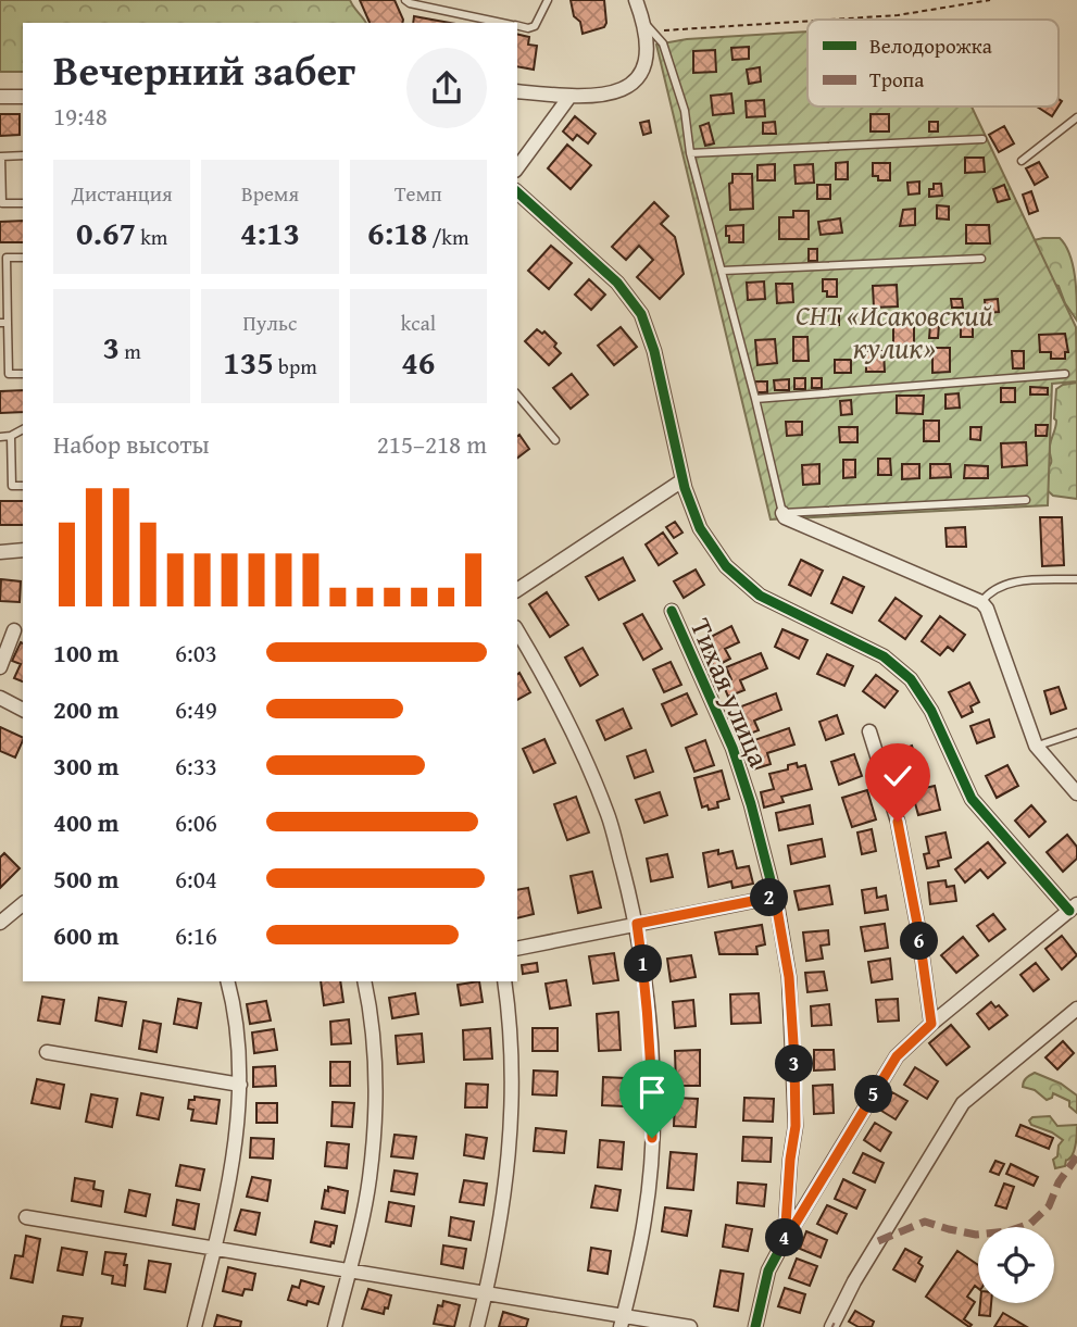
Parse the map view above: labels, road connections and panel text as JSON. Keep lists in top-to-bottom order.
{
  "streets": {
    "street": ["Тихая улица"]
  },
  "parks": ["СНТ «Исаковский кулик»"],
  "legend": ["Велодорожка", "Тропа"],
  "page": {
    "heading": ["Вечерний забег", "19:48"],
    "stats": [
      ["Дистанция", "0.67 km"],
      ["Время", "4:13"],
      ["Темп", "6:18 /km"],
      ["3 m"],
      ["Пульс", "135 bpm"],
      ["kcal", "46"]
    ],
    "chart": ["Набор высоты", "215–218 m"],
    "list": [
      {
        "name": "100 m",
        "note": "6:03"
      },
      {
        "name": "200 m",
        "note": "6:49"
      },
      {
        "name": "300 m",
        "note": "6:33"
      },
      {
        "name": "400 m",
        "note": "6:06"
      },
      {
        "name": "500 m",
        "note": "6:04"
      },
      {
        "name": "600 m",
        "note": "6:16"
      }
    ],
    "pins": [
      "2",
      "6",
      "1",
      "3",
      "5",
      "4"
    ]
  }
}
